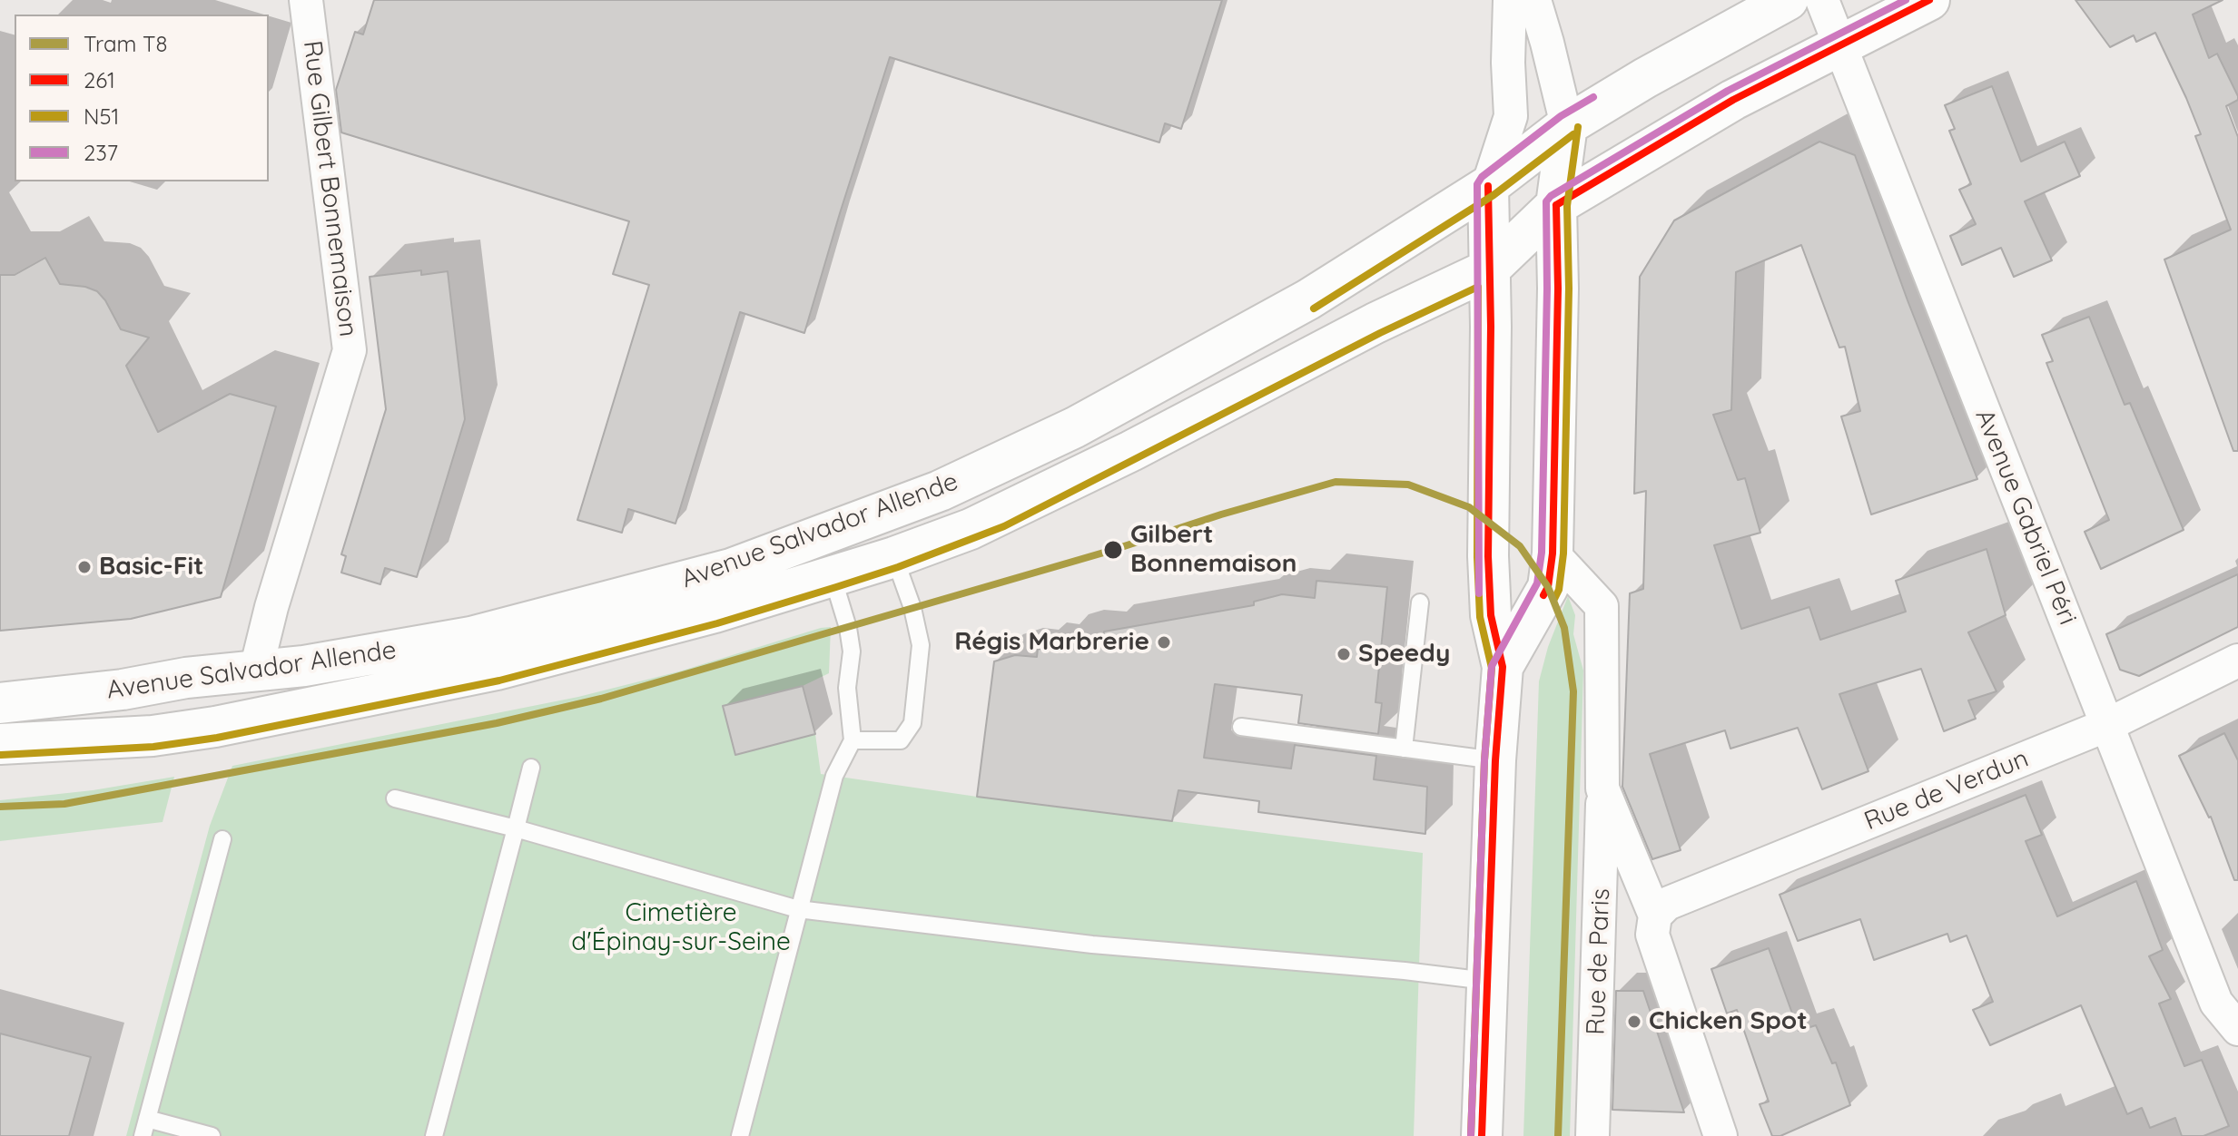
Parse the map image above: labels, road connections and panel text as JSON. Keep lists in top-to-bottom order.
{
  "streets": {
    "main road": ["Avenue Salvador Allende"],
    "street": [
      "Rue Gilbert Bonnemaison",
      "Avenue Gabriel Péri",
      "Rue de Verdun",
      "Rue de Paris"
    ]
  },
  "crossings": [
    ["Rue Gilbert Bonnemaison", "Avenue Salvador Allende"],
    ["Avenue Gabriel Péri", "Avenue Salvador Allende"],
    ["Avenue Gabriel Péri", "Rue de Verdun"]
  ],
  "parks": ["Cimetière d'Épinay-sur-Seine"],
  "places": [
    "Gilbert Bonnemaison",
    "Basic-Fit",
    "Régis Marbrerie",
    "Speedy",
    "Chicken Spot"
  ],
  "lines": [
    "transit line 261",
    "transit line 237",
    "transit line N51",
    "tram line T8"
  ],
  "legend": [
    "Tram T8",
    "261",
    "N51",
    "237"
  ]
}
